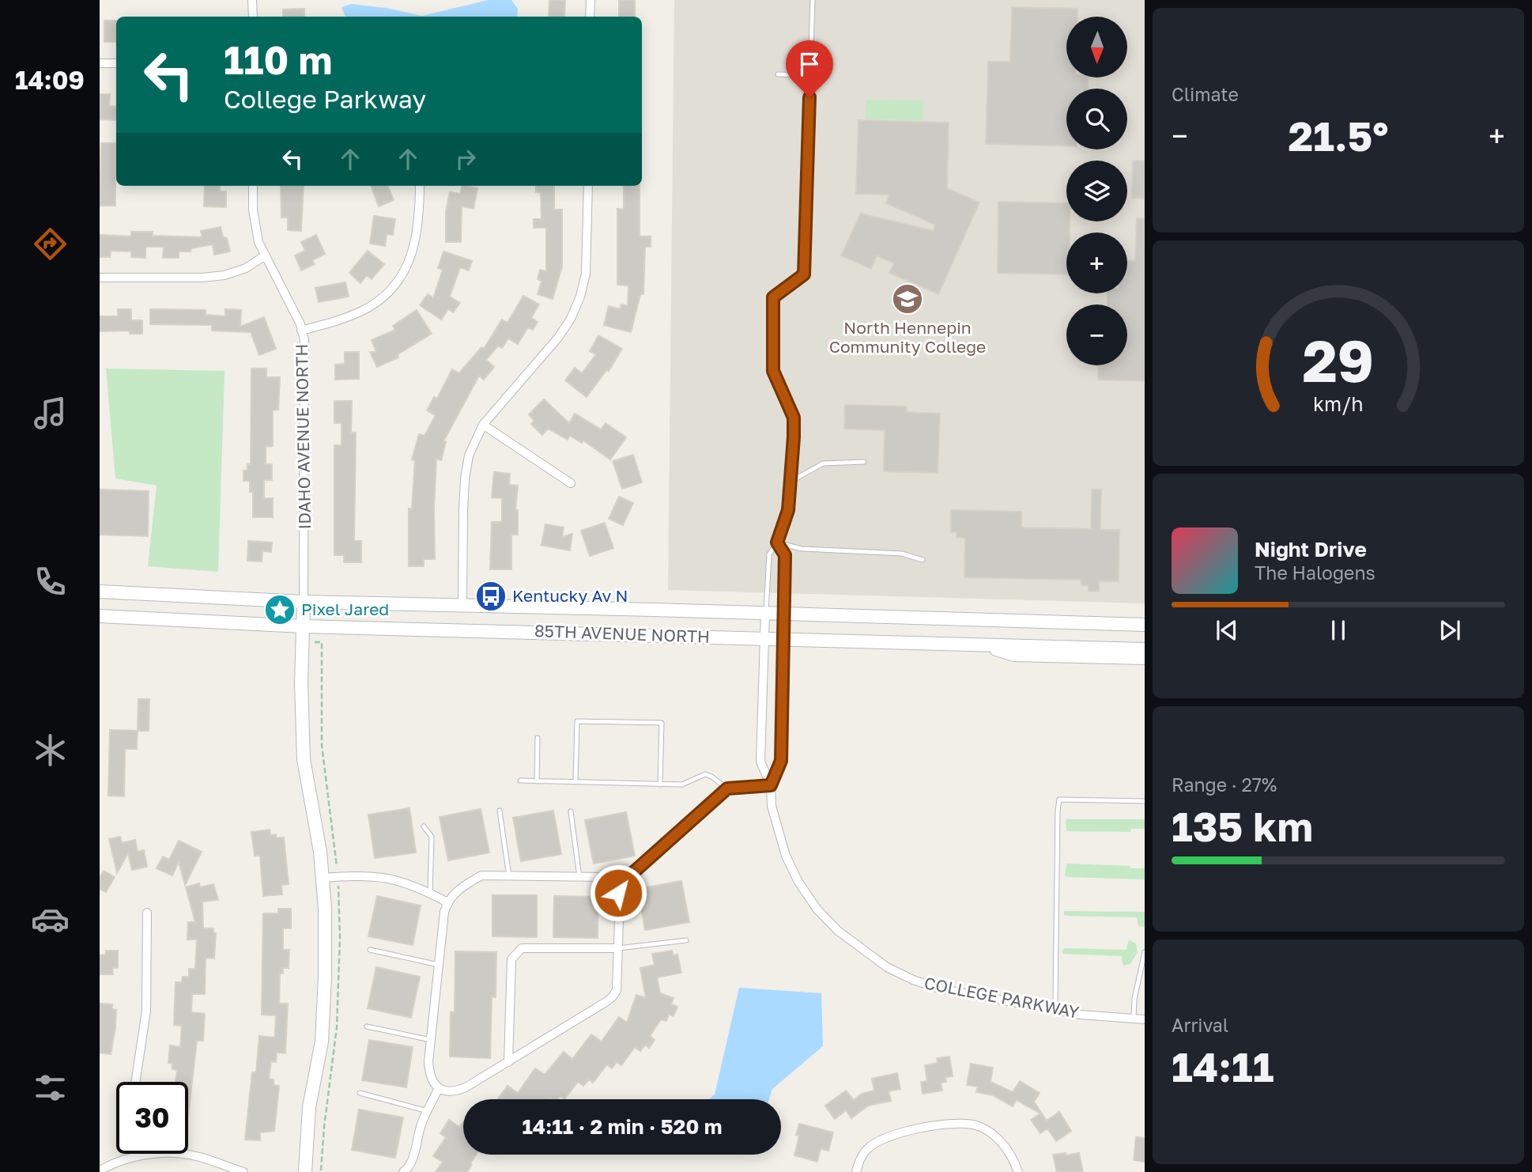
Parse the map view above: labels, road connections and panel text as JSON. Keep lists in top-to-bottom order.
{
  "streets": {
    "main road": ["85TH AVENUE NORTH"],
    "street": ["IDAHO AVENUE NORTH", "COLLEGE PARKWAY"]
  },
  "crossings": [
    ["IDAHO AVENUE NORTH", "85TH AVENUE NORTH"],
    ["85TH AVENUE NORTH", "COLLEGE PARKWAY"]
  ],
  "places": {
    "school or university": ["North Hennepin Community College"],
    "bus stop": ["Kentucky Av N"],
    "place": ["Pixel Jared"]
  },
  "north": "bottom",
  "page": {
    "tabs": "14:09",
    "tile": [
      "Climate",
      ["Range · 27%", "135 km"],
      ["Arrival", "14:11"]
    ],
    "map_buttons": ["+", "−"],
    "turn": ["110 m", "College Parkway"],
    "heat": ["−", "21.5°", "+"],
    "song": ["Night Drive", "The Halogens"],
    "limit": "30",
    "trip": "14:11 · 2 min · 520 m",
    "gauge": ["29", "km/h"]
  }
}
